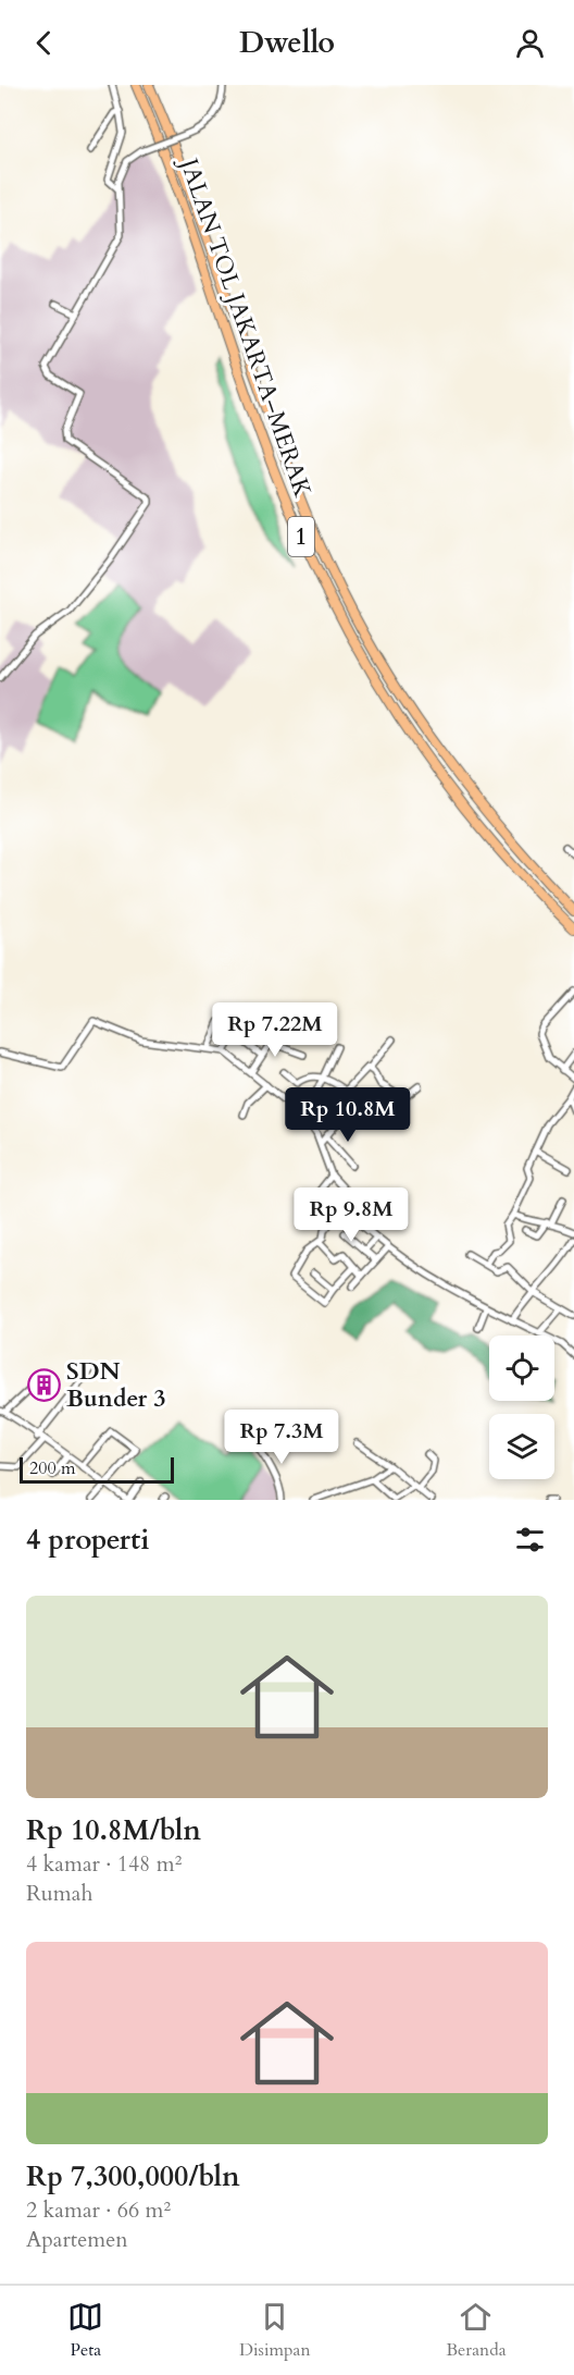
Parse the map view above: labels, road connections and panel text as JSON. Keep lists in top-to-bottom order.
{
  "streets": {
    "highway": ["JALAN TOL JAKARTA–MERAK", "1"]
  },
  "places": {
    "building": ["SDN Bunder 3"]
  },
  "scale_bar": "200 m",
  "page": {
    "header": "Dwello",
    "price": [
      "Rp 7.22M",
      "Rp 10.8M",
      "Rp 9.8M",
      "Rp 7.3M"
    ],
    "scale": "200 m",
    "heading": "4 properti",
    "list": [
      {
        "name": "Rp 10.8M/bln",
        "note": "4 kamar · 148 m² · Rumah"
      },
      {
        "name": "Rp 7,300,000/bln",
        "note": "2 kamar · 66 m² · Apartemen"
      }
    ],
    "tabs": ["Peta", "Disimpan", "Beranda"]
  }
}
